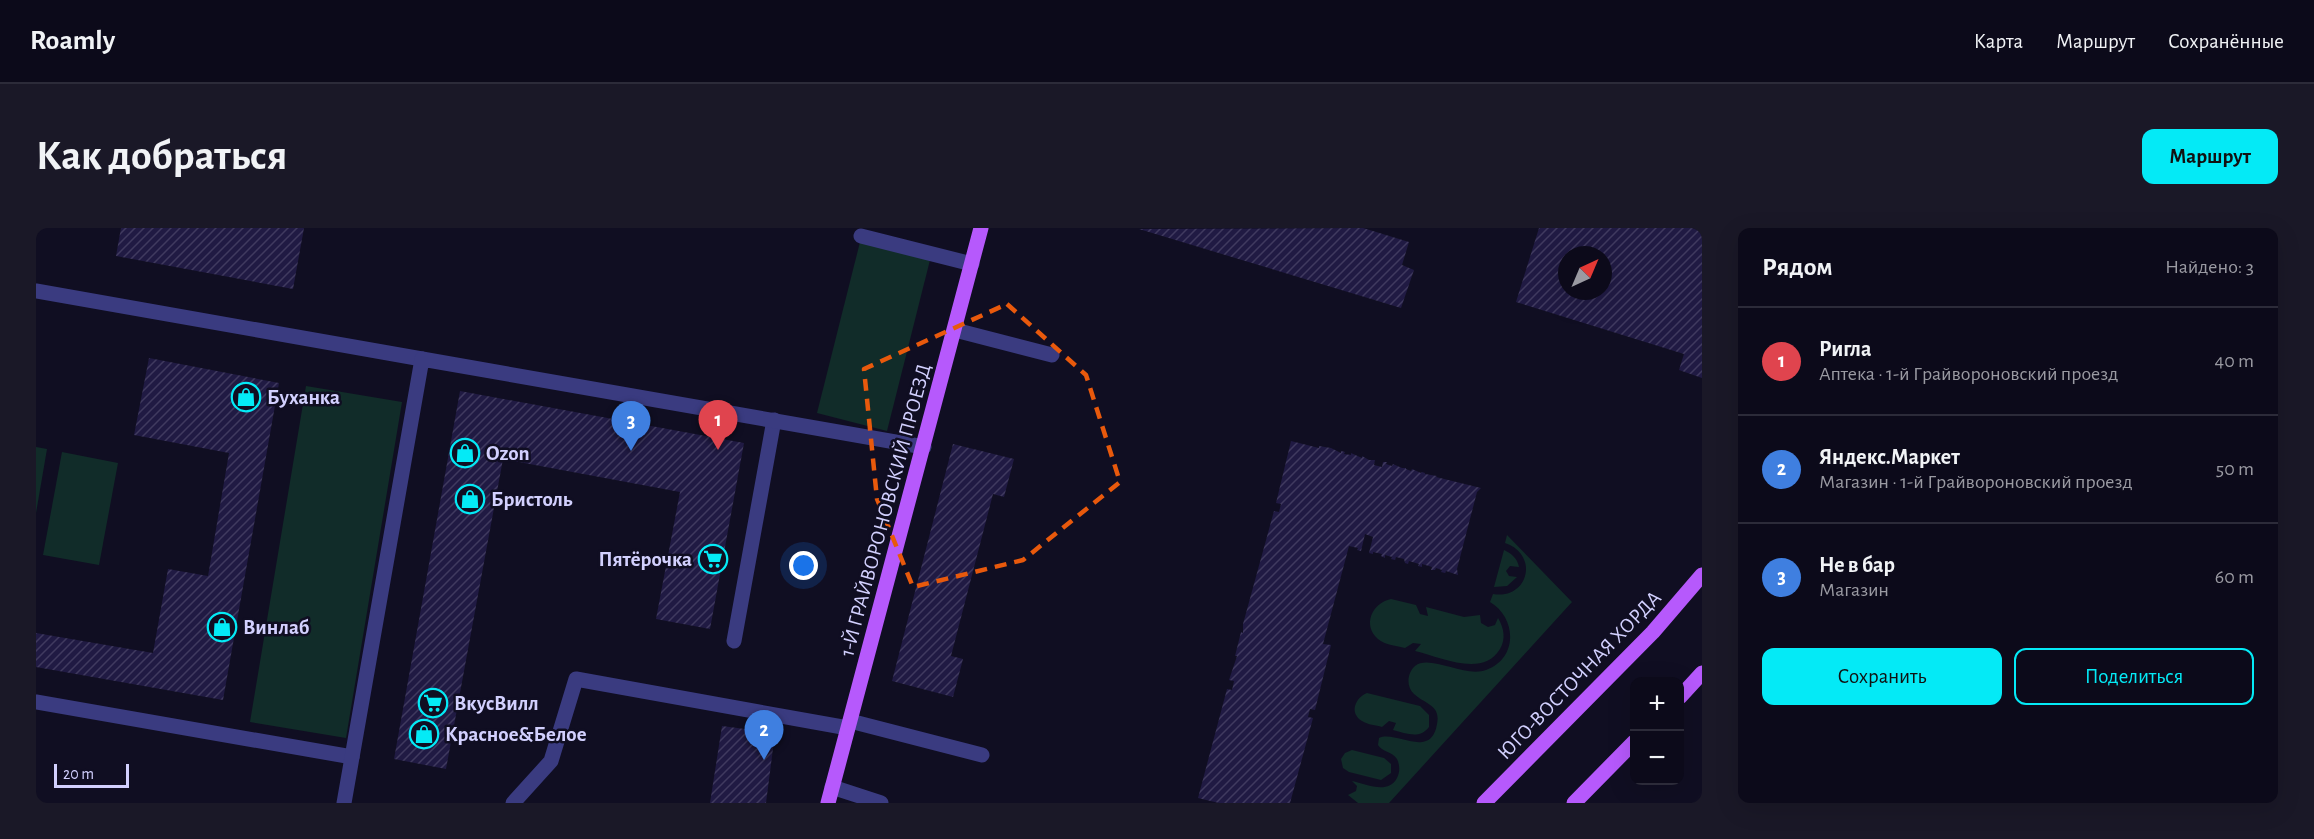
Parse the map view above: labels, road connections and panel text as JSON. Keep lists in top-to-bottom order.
{
  "streets": {
    "main road": ["1-Й ГРАЙВОРОНОВСКИЙ ПРОЕЗД", "ЮГО-ВОСТОЧНАЯ ХОРДА"]
  },
  "places": {
    "shop": [
      "Буханка",
      "Ozon",
      "Бристоль",
      "Винлаб",
      "Красное&Белое"
    ],
    "supermarket": ["Пятёрочка", "ВкусВилл"]
  },
  "scale_bar": "20 m",
  "north": "top right",
  "page": {
    "header": "Roamly",
    "nav": ["Карта", "Маршрут", "Сохранённые"],
    "buttons": [
      "Маршрут",
      ["Сохранить", "Поделиться"]
    ],
    "title": "Как добраться",
    "heading": ["Рядом", "Найдено: 3"],
    "list": [
      {
        "mark": "1",
        "name": "Ригла",
        "note": "Аптека · 1-й Грайвороновский проезд",
        "value": "40 m"
      },
      {
        "mark": "2",
        "name": "Яндекс.Маркет",
        "note": "Магазин · 1-й Грайвороновский проезд",
        "value": "50 m"
      },
      {
        "mark": "3",
        "name": "Не в бар",
        "note": "Магазин",
        "value": "60 m"
      }
    ],
    "pins": ["1", "3", "2"],
    "map_buttons": ["+", "−"],
    "scale": "20 m"
  }
}
